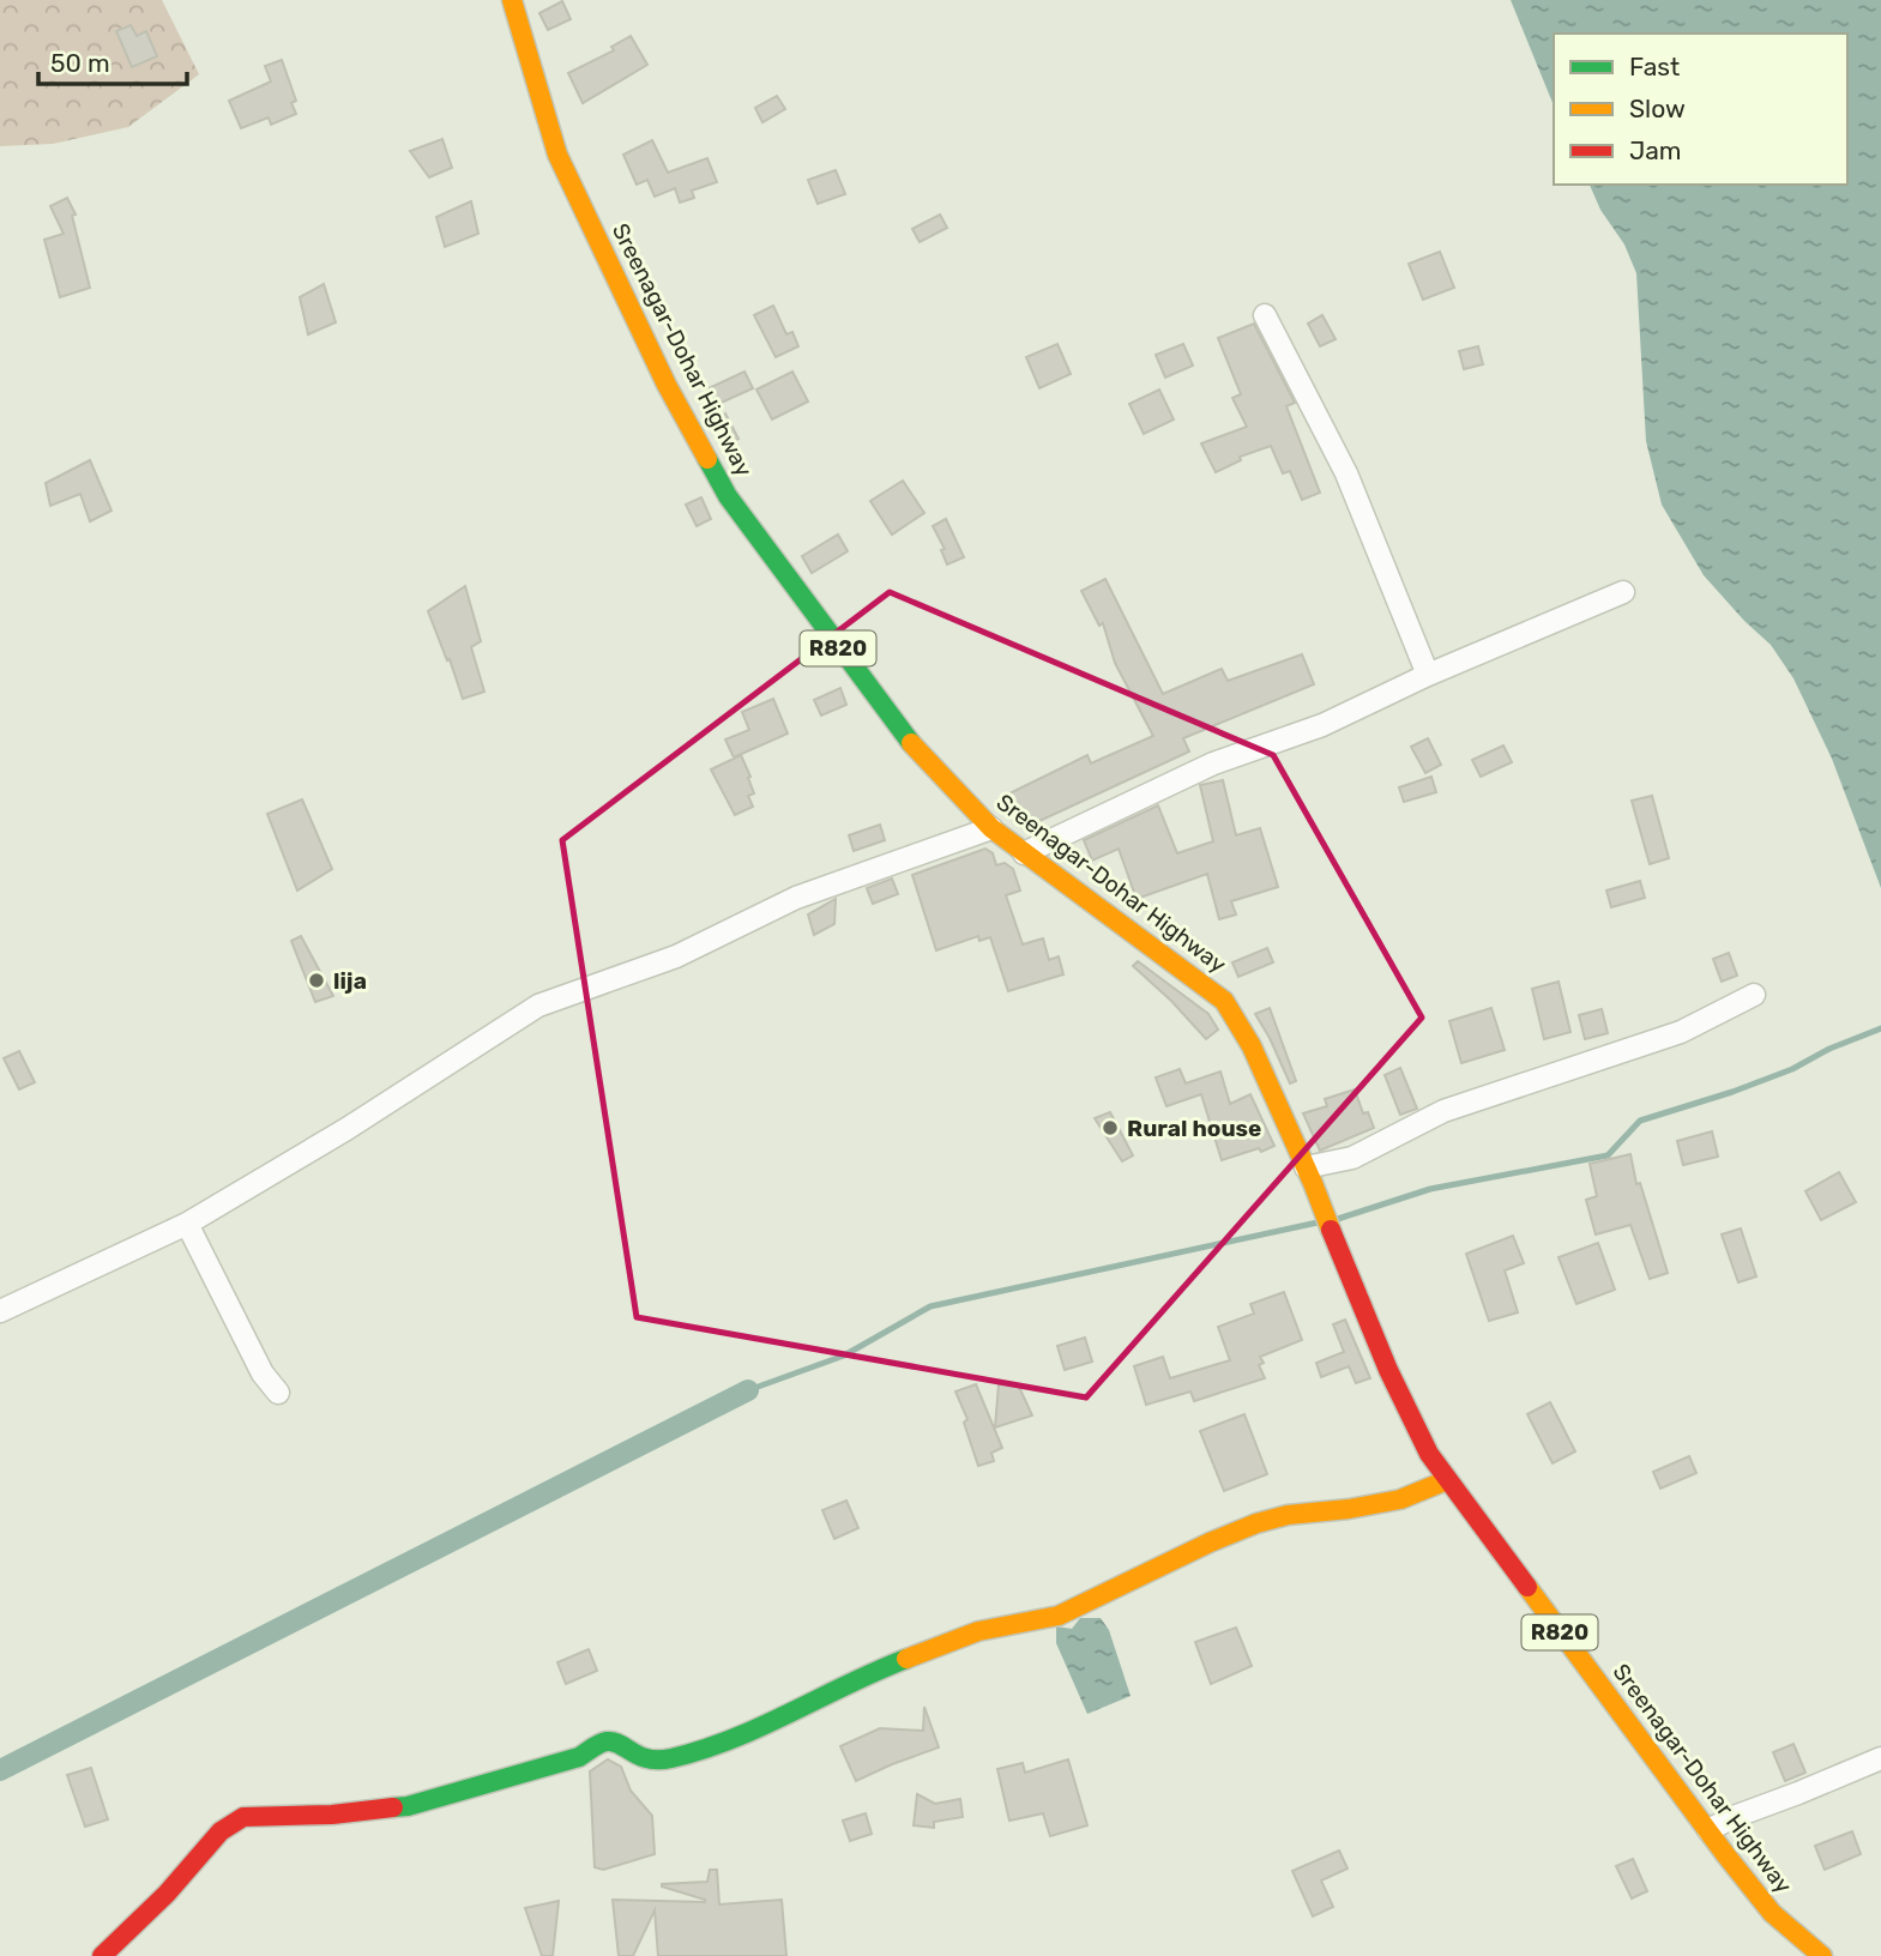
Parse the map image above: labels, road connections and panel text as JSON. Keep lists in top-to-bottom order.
{
  "streets": {
    "main road": ["Sreenagar-Dohar Highway", "R820"]
  },
  "places": ["lija", "Rural house"],
  "legend": ["Fast", "Slow", "Jam"],
  "scale_bar": "50 m"
}
